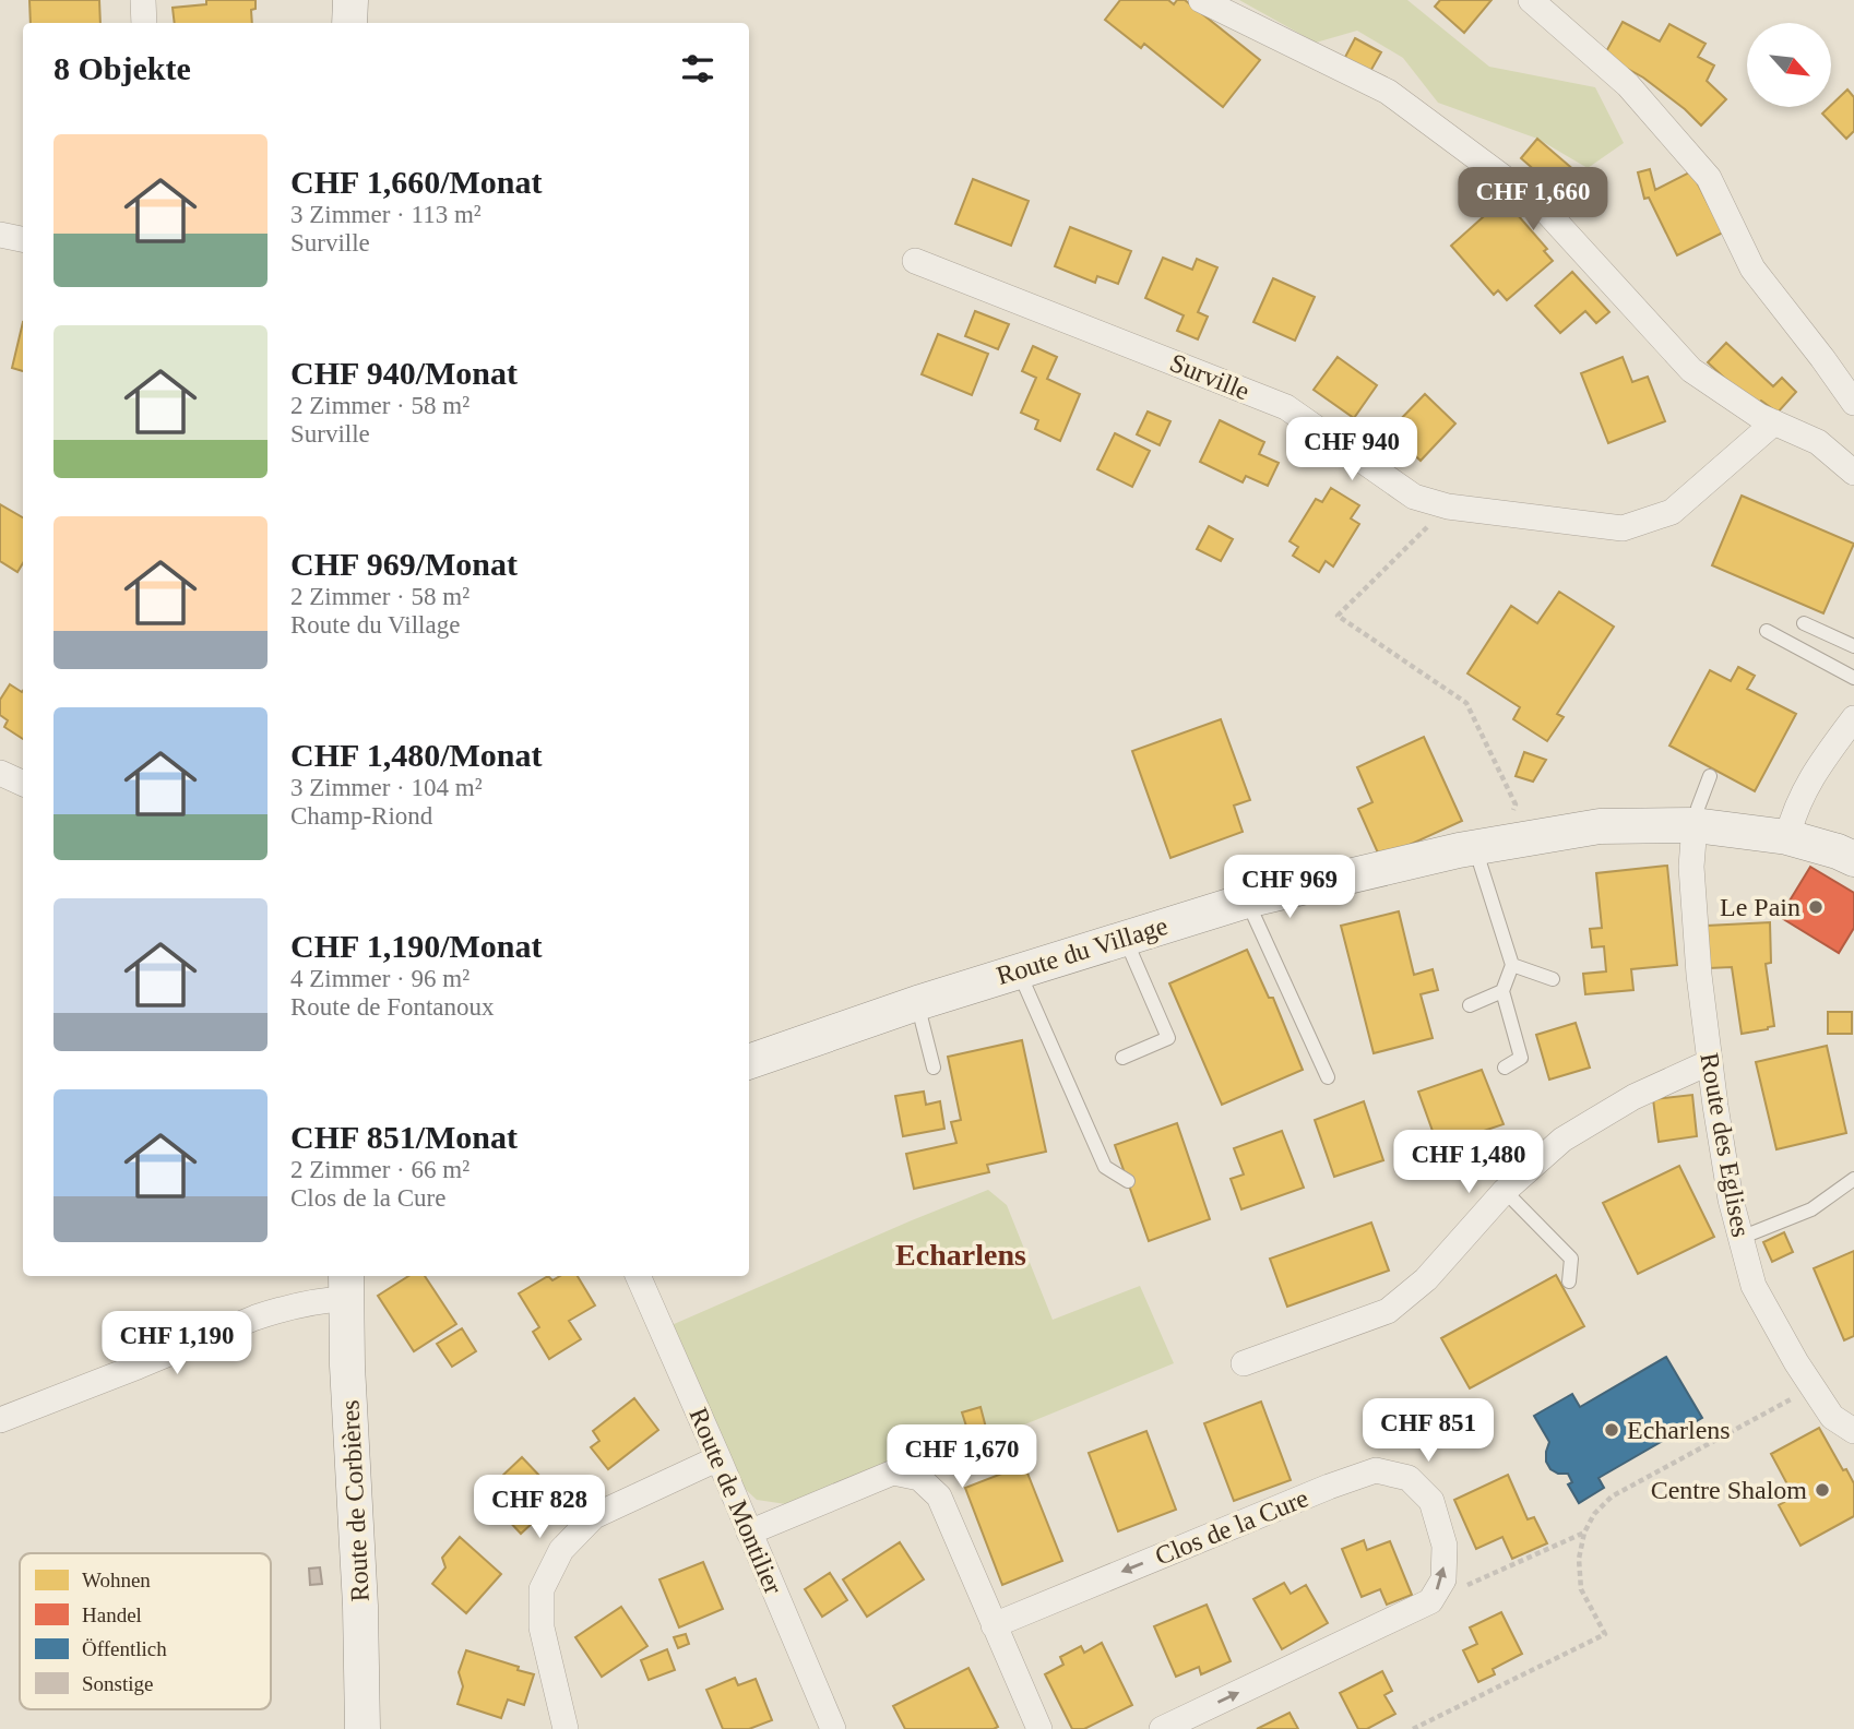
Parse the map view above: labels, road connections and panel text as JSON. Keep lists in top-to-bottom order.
{
  "streets": {
    "street": [
      "Surville",
      "Route du Village",
      "Route des Eglises",
      "Route de Corbières",
      "Route de Montilier",
      "Clos de la Cure"
    ]
  },
  "crossings": [
    ["Route du Village", "Route des Eglises"]
  ],
  "districts": ["Echarlens"],
  "places": ["Le Pain", "Echarlens", "Centre Shalom"],
  "legend": [
    "Wohnen",
    "Handel",
    "Öffentlich",
    "Sonstige"
  ],
  "north": "bottom right",
  "page": {
    "heading": "8 Objekte",
    "list": [
      {
        "name": "CHF 1,660/Monat",
        "note": "3 Zimmer · 113 m² · Surville"
      },
      {
        "name": "CHF 940/Monat",
        "note": "2 Zimmer · 58 m² · Surville"
      },
      {
        "name": "CHF 969/Monat",
        "note": "2 Zimmer · 58 m² · Route du Village"
      },
      {
        "name": "CHF 1,480/Monat",
        "note": "3 Zimmer · 104 m² · Champ-Riond"
      },
      {
        "name": "CHF 1,190/Monat",
        "note": "4 Zimmer · 96 m² · Route de Fontanoux"
      },
      {
        "name": "CHF 851/Monat",
        "note": "2 Zimmer · 66 m² · Clos de la Cure"
      }
    ],
    "price": [
      "CHF 1,660",
      "CHF 940",
      "CHF 969",
      "CHF 1,480",
      "CHF 1,190",
      "CHF 851",
      "CHF 1,670",
      "CHF 828"
    ]
  }
}
